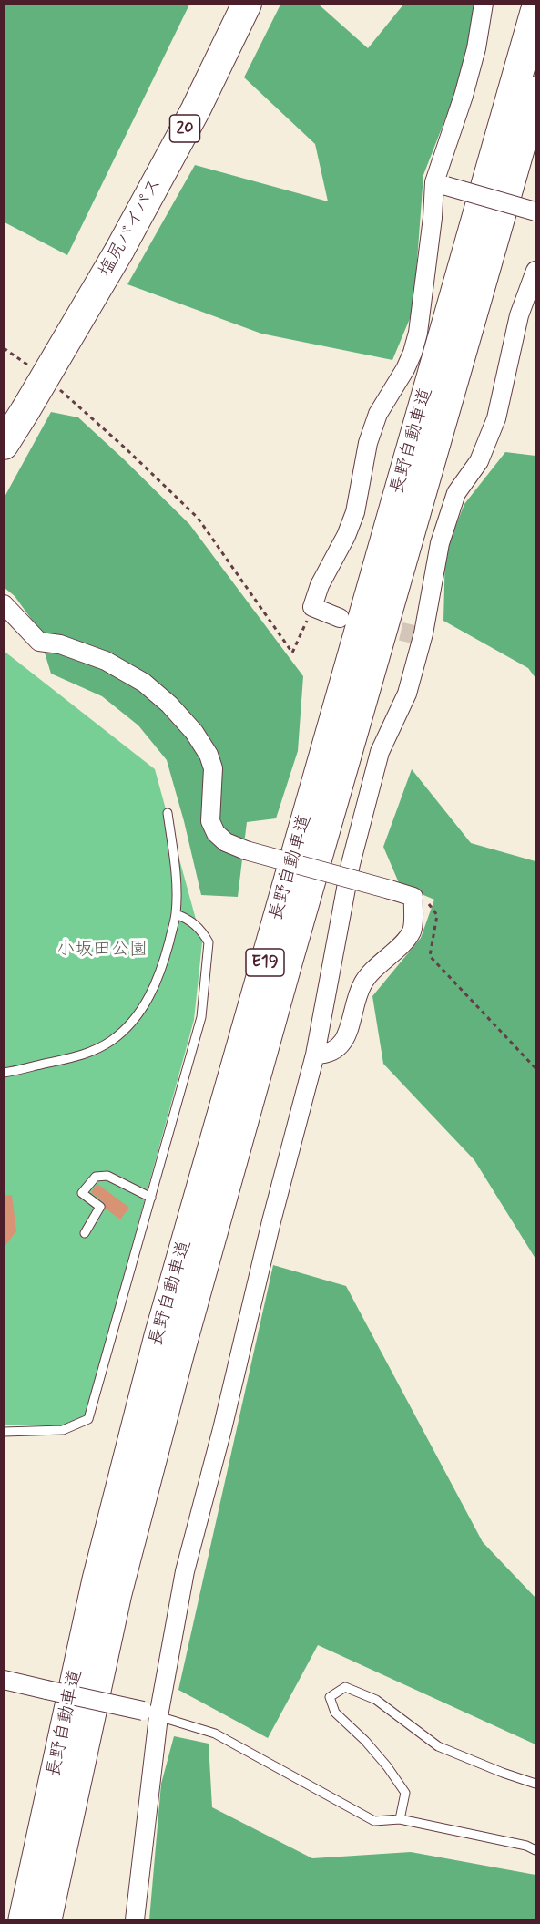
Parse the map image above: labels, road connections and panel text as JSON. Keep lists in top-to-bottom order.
{
  "streets": {
    "highway": [
      "20",
      "塩尻バイパス",
      "長野自動車道",
      "E19"
    ]
  },
  "parks": ["小坂田公園"]
}
